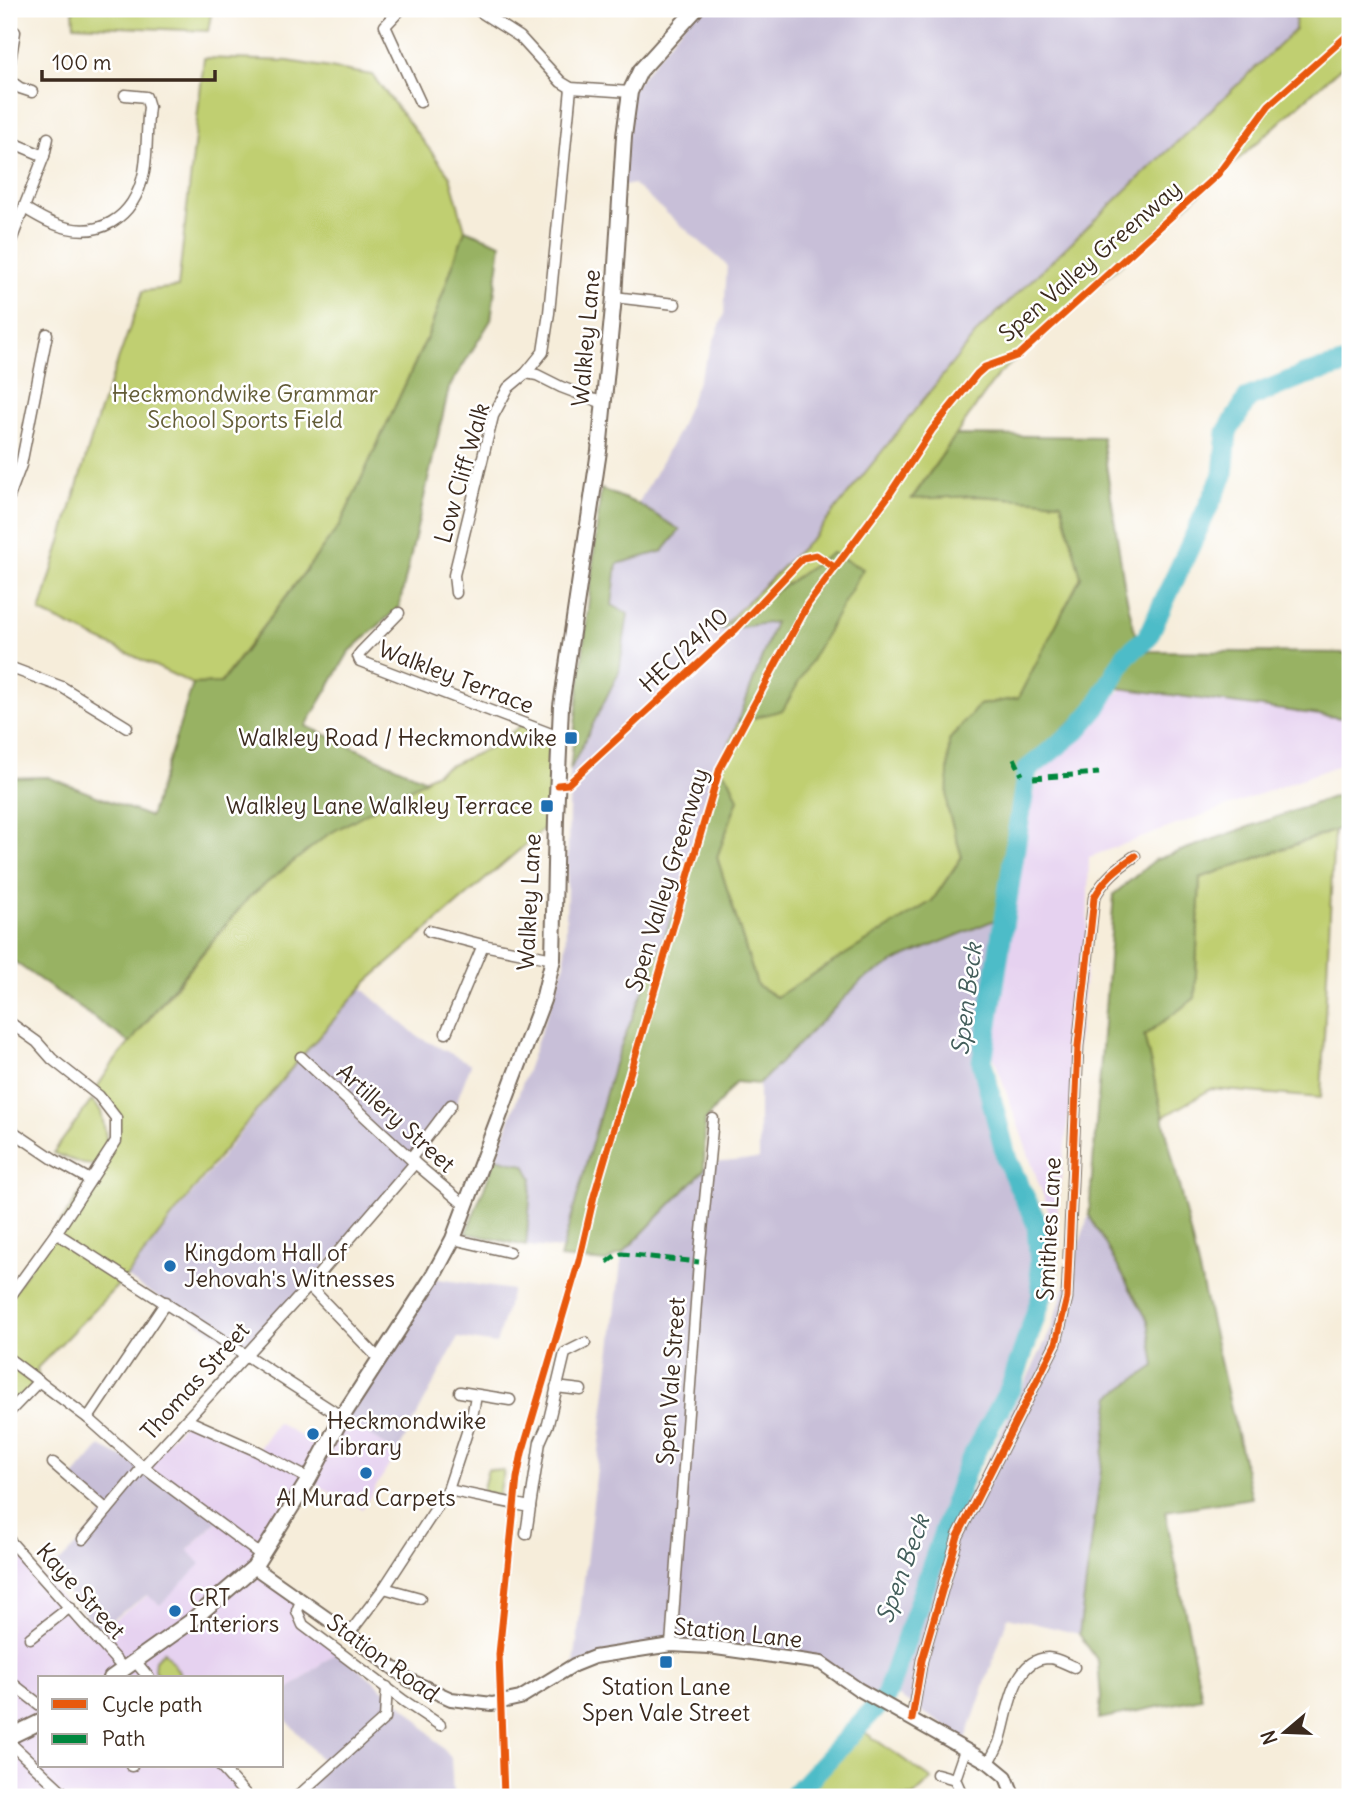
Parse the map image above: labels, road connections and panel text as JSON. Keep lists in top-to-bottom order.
{
  "streets": {
    "main road": ["Walkley Lane"],
    "street": [
      "Low Cliff Walk",
      "Walkley Terrace",
      "Artillery Street",
      "Smithies Lane",
      "Thomas Street",
      "Spen Vale Street",
      "Kaye Street",
      "Station Lane",
      "Station Road"
    ],
    "cycle path": ["Spen Valley Greenway", "HEC/24/10"]
  },
  "crossings": [
    ["Walkley Lane", "Walkley Terrace"],
    ["Walkley Lane", "Artillery Street"],
    ["Walkley Lane", "Kaye Street"],
    ["Walkley Lane", "Station Road"],
    ["Artillery Street", "Thomas Street"],
    ["Smithies Lane", "Station Lane"],
    ["Spen Vale Street", "Station Lane"],
    ["Station Lane", "Station Road"]
  ],
  "water": ["Spen Beck"],
  "parks": ["Heckmondwike Grammar School Sports Field"],
  "places": {
    "transit": ["Walkley Road / Heckmondwike", "Walkley Lane Walkley Terrace", "Station Lane Spen Vale Street"],
    "other": [
      "Kingdom Hall of Jehovah's Witnesses",
      "Heckmondwike Library",
      "Al Murad Carpets",
      "CRT Interiors"
    ]
  },
  "legend": ["Cycle path", "Path"],
  "scale_bar": "100 m",
  "north": "left"
}
